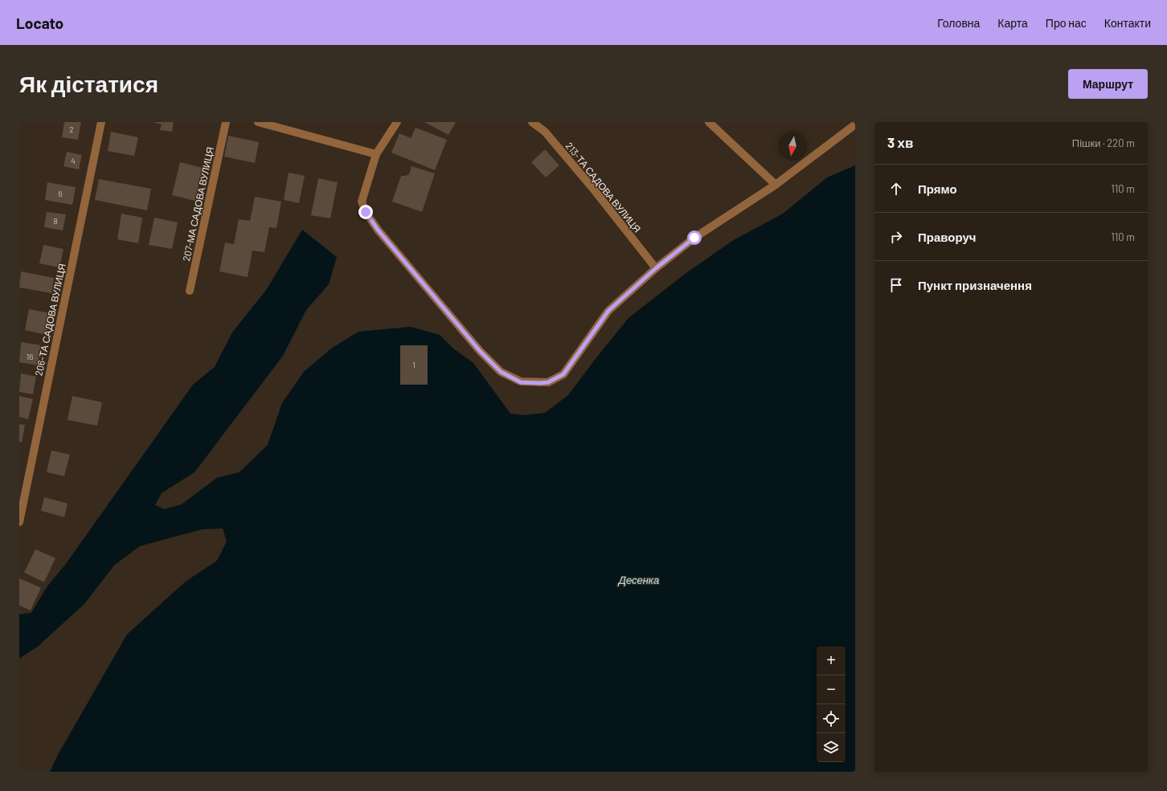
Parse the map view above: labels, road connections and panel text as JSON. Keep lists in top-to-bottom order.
{
  "streets": {
    "street": ["213-ТА САДОВА ВУЛИЦЯ", "207-МА САДОВА ВУЛИЦЯ", "206-ТА САДОВА ВУЛИЦЯ"]
  },
  "water": ["Десенка"],
  "house_numbers": [
    "2",
    "4",
    "6",
    "8",
    "16",
    "1"
  ],
  "north": "bottom",
  "page": {
    "header": "Locato",
    "nav": [
      "Головна",
      "Карта",
      "Про нас",
      "Контакти"
    ],
    "buttons": "Маршрут",
    "title": "Як дістатися",
    "heading": ["3 хв", "Пішки · 220 m"],
    "list": [
      ["Прямо", "110 m"],
      ["Праворуч", "110 m"],
      "Пункт призначення"
    ],
    "map_buttons": ["+", "−"]
  }
}
